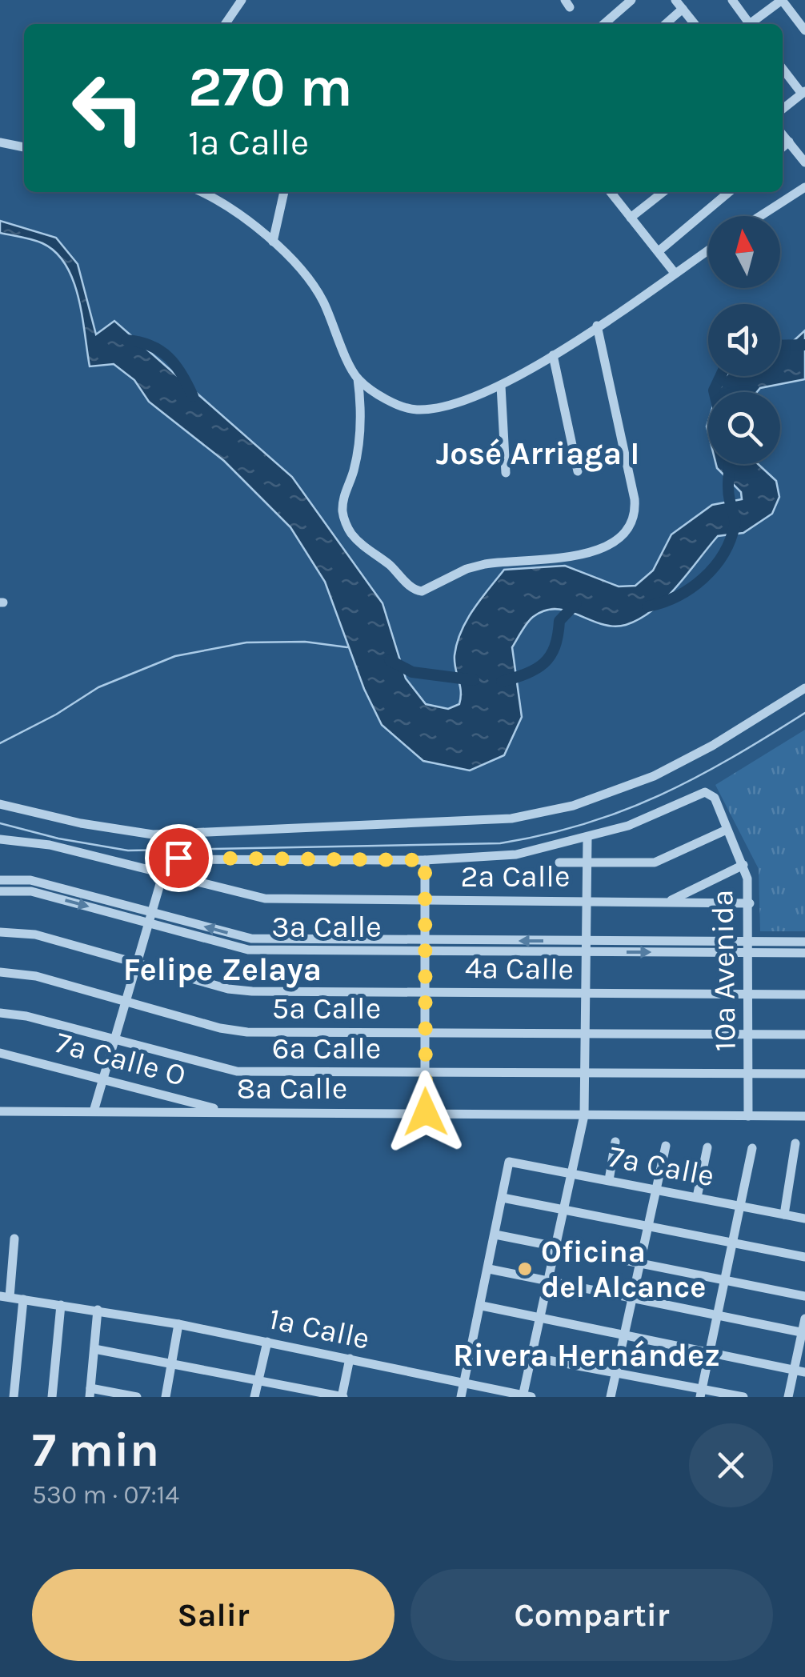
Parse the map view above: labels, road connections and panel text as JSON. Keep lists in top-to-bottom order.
{
  "streets": {
    "street": [
      "2a Calle",
      "3a Calle",
      "4a Calle",
      "10a Avenida",
      "5a Calle",
      "6a Calle",
      "7a Calle O",
      "8a Calle",
      "7a Calle",
      "1a Calle"
    ]
  },
  "crossings": [
    ["2a Calle", "10a Avenida"],
    ["3a Calle", "10a Avenida"],
    ["4a Calle", "10a Avenida"],
    ["10a Avenida", "5a Calle"],
    ["10a Avenida", "6a Calle"],
    ["10a Avenida", "8a Calle"],
    ["7a Calle O", "8a Calle"]
  ],
  "districts": ["José Arriaga I", "Felipe Zelaya", "Rivera Hernández"],
  "places": ["Oficina del Alcance"],
  "north": "top",
  "page": {
    "turn": ["270 m", "1a Calle"],
    "heading": ["7 min", "530 m · 07:14"],
    "buttons": ["Salir", "Compartir"]
  }
}
